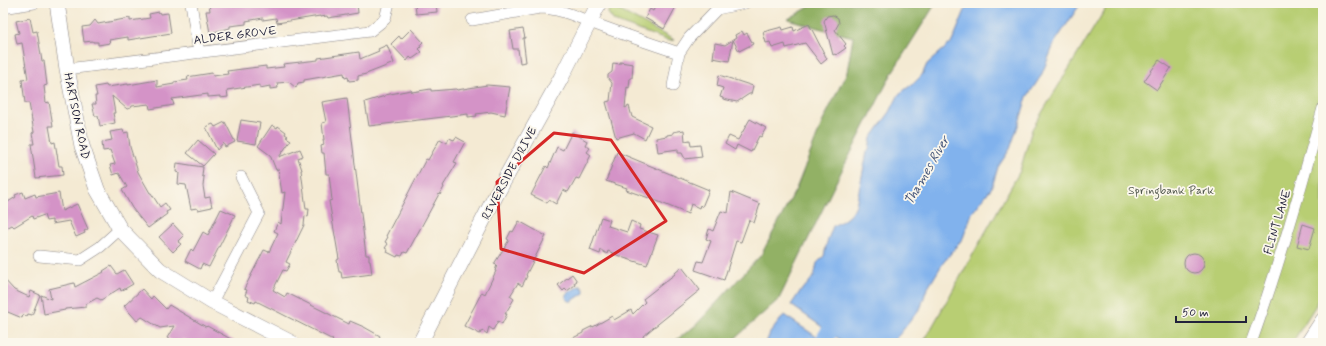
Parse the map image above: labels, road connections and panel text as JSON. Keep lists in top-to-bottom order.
{
  "streets": {
    "street": [
      "ALDER GROVE",
      "HARTSON ROAD",
      "RIVERSIDE DRIVE",
      "FLINT LANE"
    ]
  },
  "crossings": [
    ["ALDER GROVE", "HARTSON ROAD"]
  ],
  "water": ["Thames River"],
  "parks": ["Springbank Park"],
  "scale_bar": "50 m"
}
